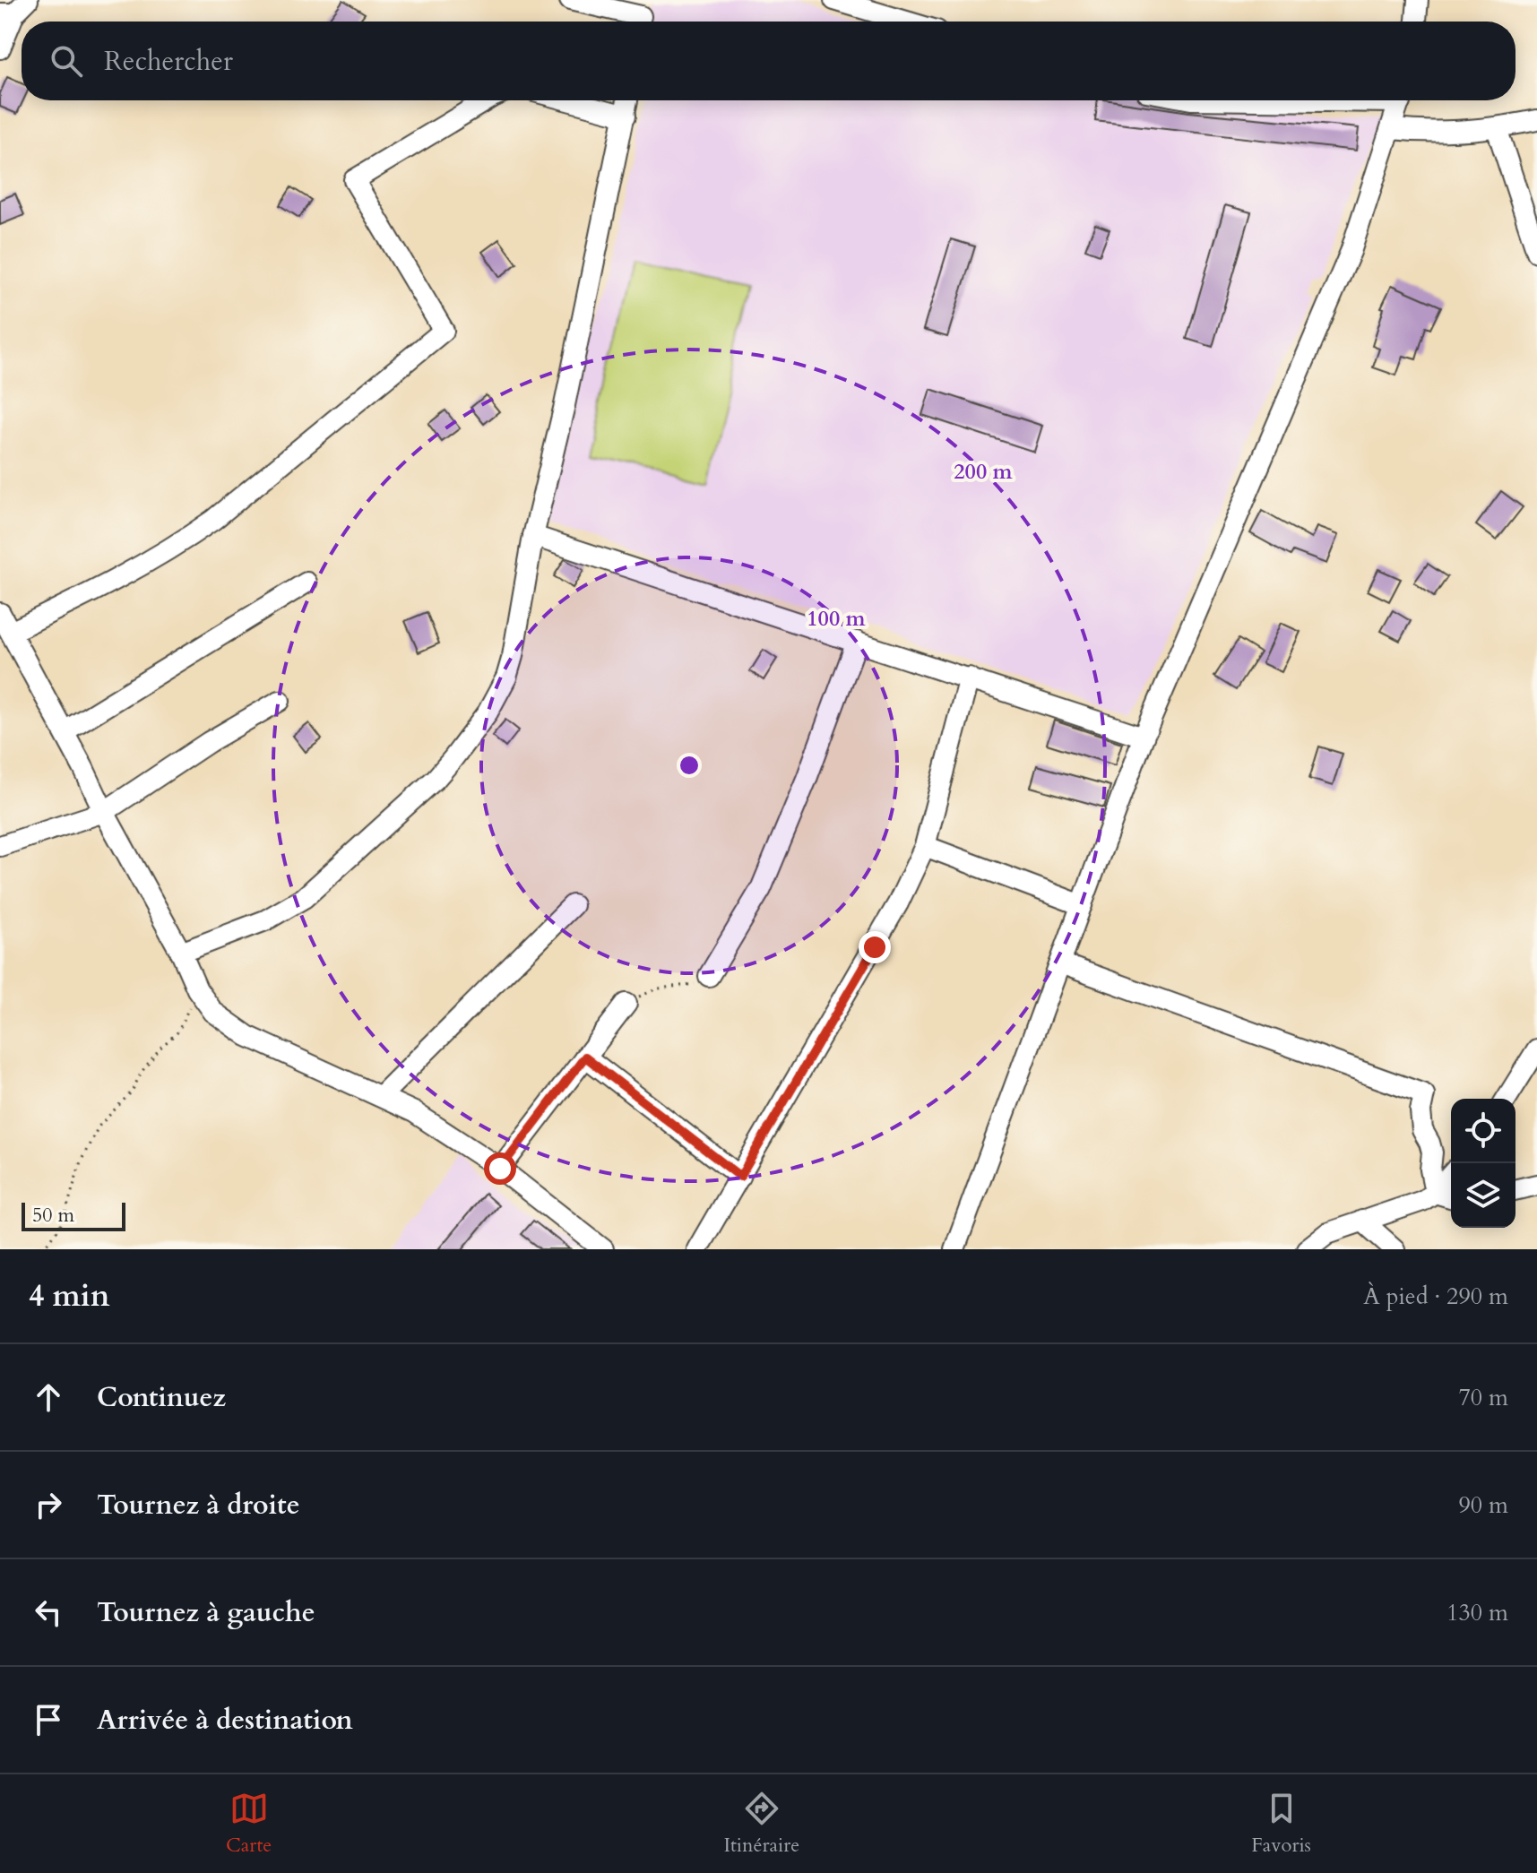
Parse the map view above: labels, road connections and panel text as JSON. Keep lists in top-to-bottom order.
{
  "scale_bar": "50 m",
  "page": {
    "search": "Rechercher",
    "scale": "50 m",
    "heading": ["4 min", "À pied · 290 m"],
    "list": [
      ["Continuez", "70 m"],
      ["Tournez à droite", "90 m"],
      ["Tournez à gauche", "130 m"],
      "Arrivée à destination"
    ],
    "nav": ["Carte", "Itinéraire", "Favoris"]
  },
  "rings": ["200 m", "100 m"]
}
